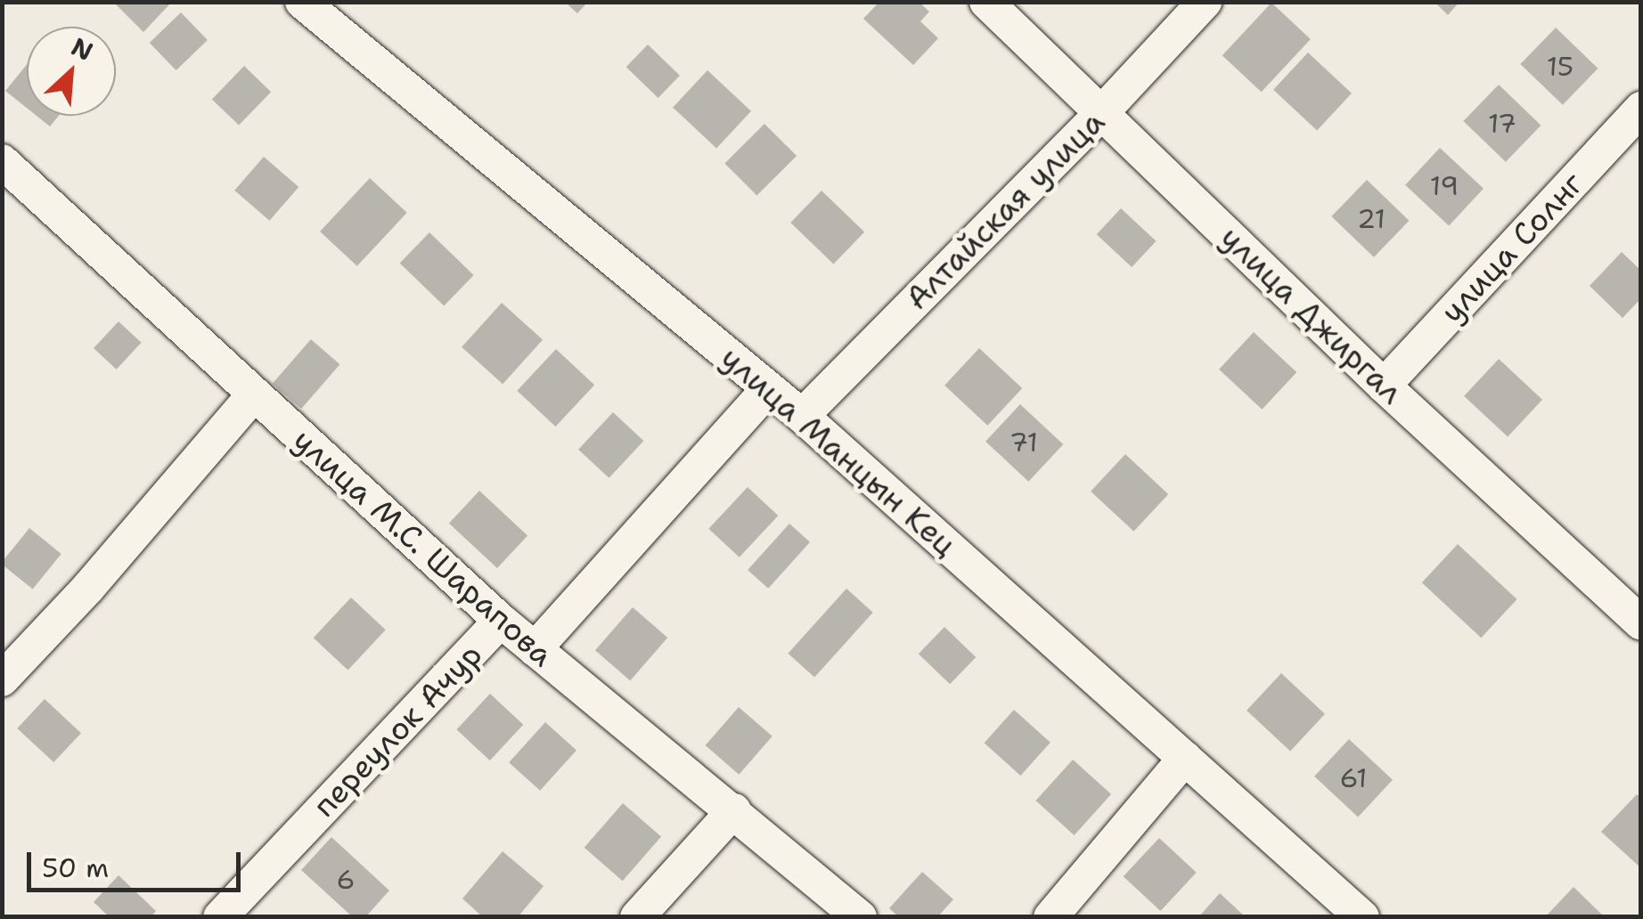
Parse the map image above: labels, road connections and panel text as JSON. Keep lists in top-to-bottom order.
{
  "streets": {
    "street": [
      "Алтайская улица",
      "улица Солнг",
      "улица Джиргал",
      "улица Манцын Кец",
      "улица М.С. Шарапова",
      "переулок Ачур"
    ]
  },
  "crossings": [
    ["Алтайская улица", "улица Джиргал"],
    ["Алтайская улица", "улица Манцын Кец"],
    ["улица Солнг", "улица Джиргал"],
    ["улица М.С. Шарапова", "переулок Ачур"]
  ],
  "house_numbers": [
    "15",
    "17",
    "19",
    "21",
    "71",
    "61",
    "6"
  ],
  "scale_bar": "50 m",
  "north": "top right"
}
